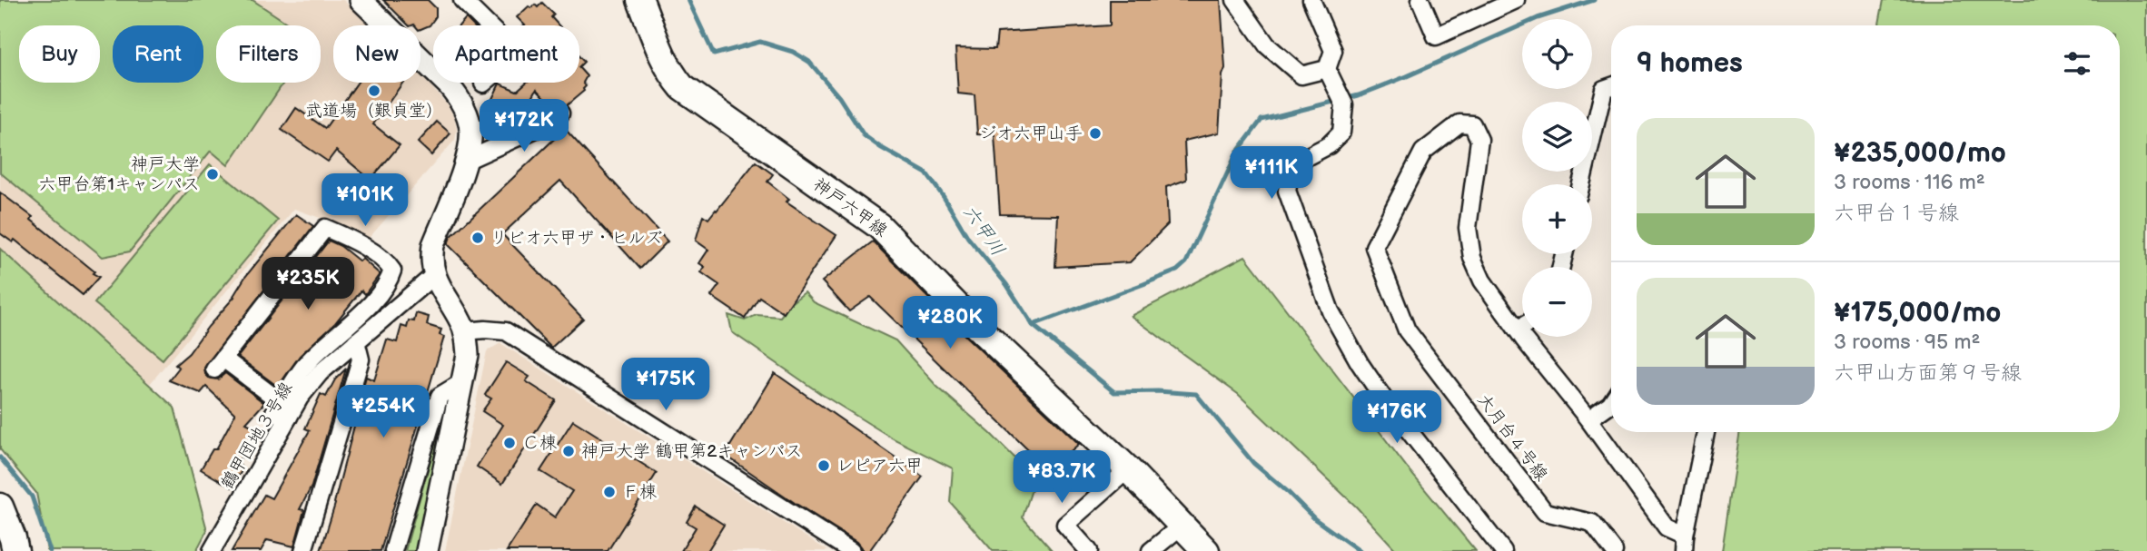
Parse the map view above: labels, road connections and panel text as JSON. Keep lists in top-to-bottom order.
{
  "streets": {
    "main road": ["神戸六甲線"],
    "street": ["鶴甲団地３号線", "大月台４号線"]
  },
  "water": ["六甲川"],
  "places": [
    "武道場（艱貞堂）",
    "ジオ六甲山手",
    "神戸大学 六甲台第1キャンパス",
    "リビオ六甲ザ・ヒルズ",
    "Ｃ棟",
    "神戸大学 鶴甲第2キャンパス",
    "レピア六甲",
    "Ｆ棟"
  ],
  "page": {
    "map_buttons": ["+", "−"],
    "chip": [
      "Buy",
      "Rent",
      "Filters",
      "New",
      "Apartment"
    ],
    "heading": "9 homes",
    "price": [
      "¥172K",
      "¥111K",
      "¥101K",
      "¥235K",
      "¥280K",
      "¥175K",
      "¥254K",
      "¥176K",
      "¥83.7K"
    ],
    "list": [
      {
        "name": "¥235,000/mo",
        "note": "3 rooms · 116 m² · 六甲台１号線"
      },
      {
        "name": "¥175,000/mo",
        "note": "3 rooms · 95 m² · 六甲山方面第９号線"
      }
    ]
  }
}
